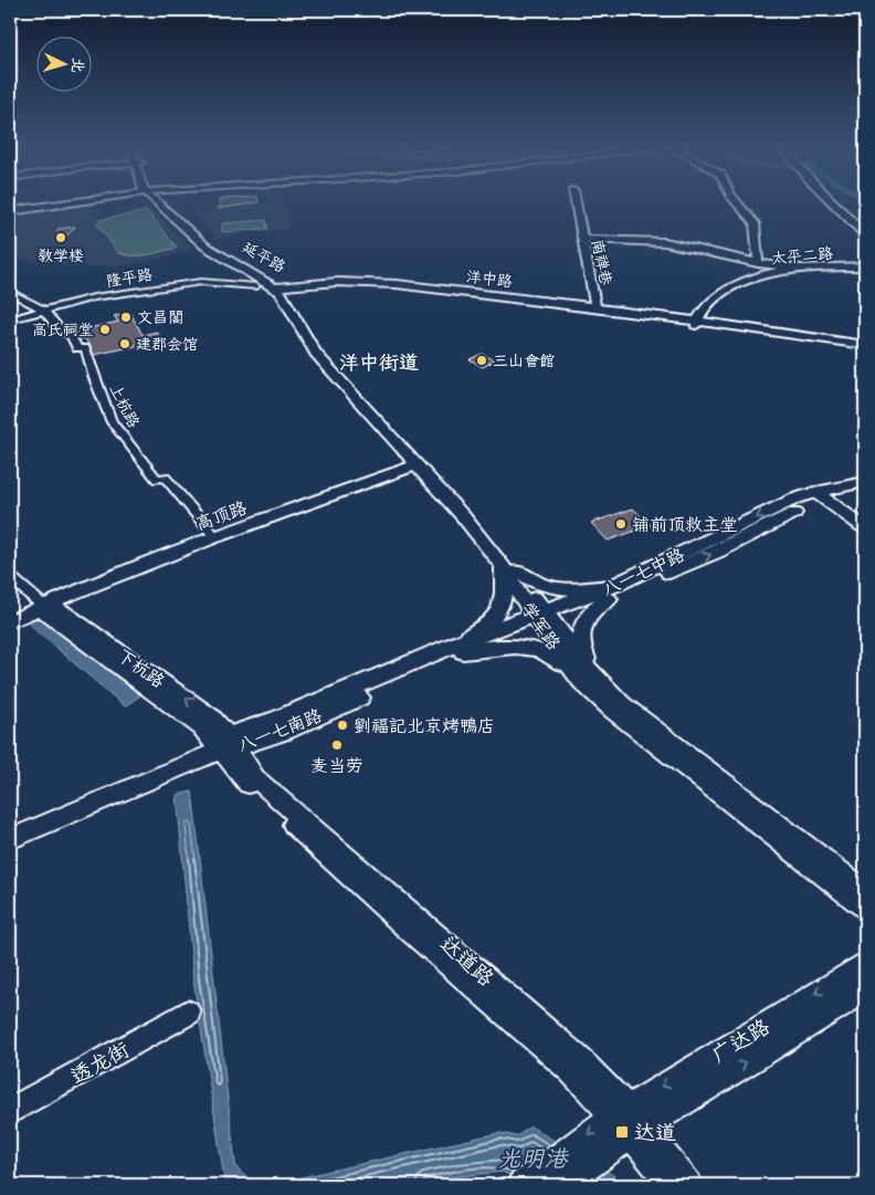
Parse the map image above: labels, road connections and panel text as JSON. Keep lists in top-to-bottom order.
{
  "streets": {
    "main road": [
      "太平二路",
      "延平路",
      "南禅巷",
      "洋中路",
      "高顶路",
      "八一七中路",
      "学军路",
      "下杭路",
      "八一七南路",
      "达道路",
      "广达路",
      "透龙街"
    ],
    "street": ["隆平路", "上杭路"]
  },
  "crossings": [
    ["太平二路", "洋中路"],
    ["延平路", "洋中路"],
    ["延平路", "学军路"],
    ["南禅巷", "洋中路"],
    ["隆平路", "上杭路"],
    ["洋中路", "学军路"],
    ["上杭路", "高顶路"],
    ["高顶路", "学军路"],
    ["高顶路", "下杭路"],
    ["八一七中路", "学军路"],
    ["八一七中路", "八一七南路"],
    ["学军路", "八一七南路"],
    ["下杭路", "八一七南路"],
    ["下杭路", "达道路"],
    ["八一七南路", "达道路"],
    ["达道路", "广达路"]
  ],
  "districts": ["洋中街道"],
  "water": ["光明港"],
  "places": {
    "other": [
      "教学楼",
      "文昌閣",
      "高氏祠堂",
      "建郡会馆",
      "三山會館",
      "铺前顶救主堂",
      "劉福記北京烤鴨店",
      "麦当劳"
    ],
    "transit": ["达道"]
  },
  "north": "right"
}
